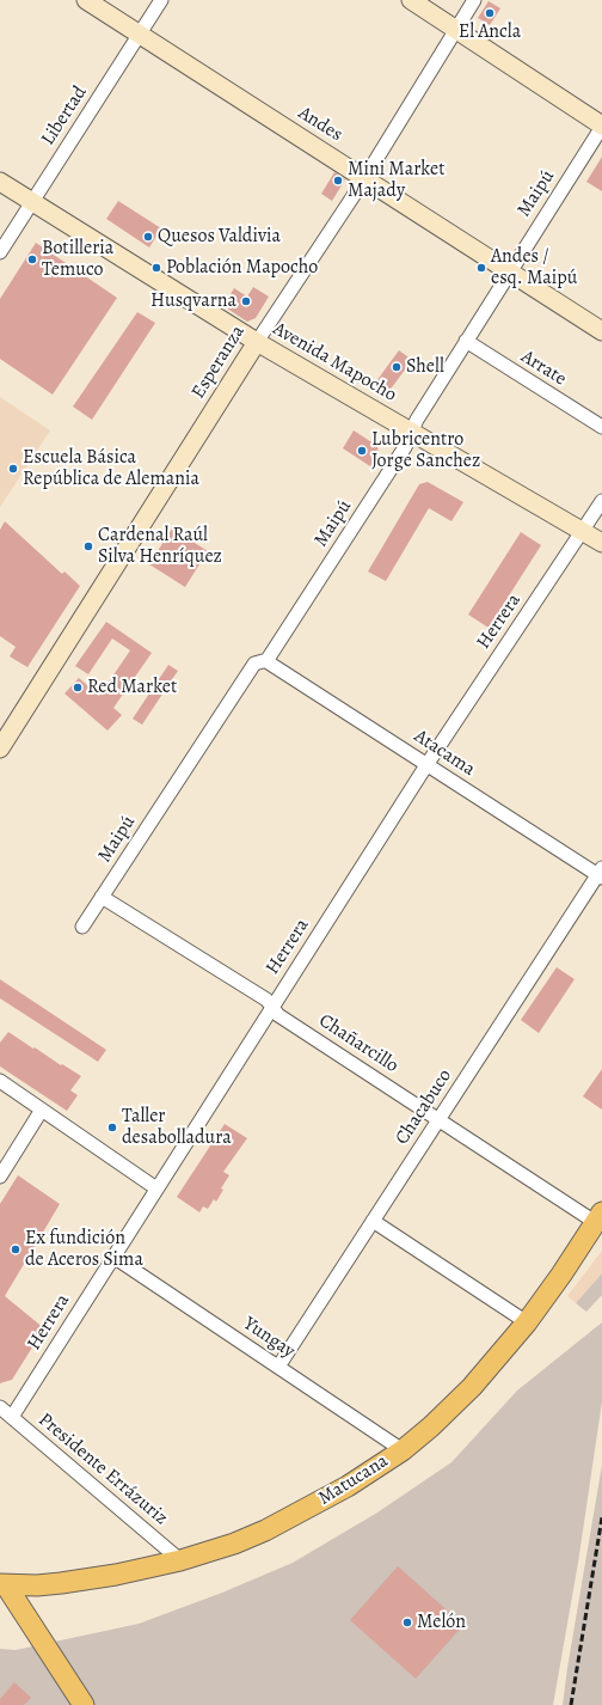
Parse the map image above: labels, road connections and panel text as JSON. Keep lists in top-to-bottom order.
{
  "streets": {
    "main road": [
      "Andes",
      "Esperanza",
      "Avenida Mapocho",
      "Matucana"
    ],
    "street": [
      "Libertad",
      "Maipú",
      "Arrate",
      "Herrera",
      "Atacama",
      "Chañarcillo",
      "Chacabuco",
      "Yungay",
      "Presidente Errázuriz"
    ]
  },
  "crossings": [
    ["Libertad", "Andes"],
    ["Libertad", "Avenida Mapocho"],
    ["Andes", "Maipú"],
    ["Andes", "Esperanza"],
    ["Maipú", "Avenida Mapocho"],
    ["Maipú", "Arrate"],
    ["Maipú", "Atacama"],
    ["Maipú", "Chañarcillo"],
    ["Esperanza", "Avenida Mapocho"],
    ["Avenida Mapocho", "Herrera"],
    ["Herrera", "Atacama"],
    ["Herrera", "Chañarcillo"],
    ["Herrera", "Yungay"],
    ["Herrera", "Presidente Errázuriz"],
    ["Atacama", "Chacabuco"],
    ["Chañarcillo", "Chacabuco"],
    ["Chañarcillo", "Matucana"],
    ["Chacabuco", "Yungay"],
    ["Yungay", "Matucana"],
    ["Presidente Errázuriz", "Matucana"]
  ],
  "places": [
    "El Ancla",
    "Mini Market Majady",
    "Quesos Valdivia",
    "Botilleria Temuco",
    "Población Mapocho",
    "Andes / esq. Maipú",
    "Husqvarna",
    "Shell",
    "Lubricentro Jorge Sanchez",
    "Escuela Básica República de Alemania",
    "Cardenal Raúl Silva Henríquez",
    "Red Market",
    "Taller desabolladura",
    "Ex fundición de Aceros Sima",
    "Melón"
  ]
}
